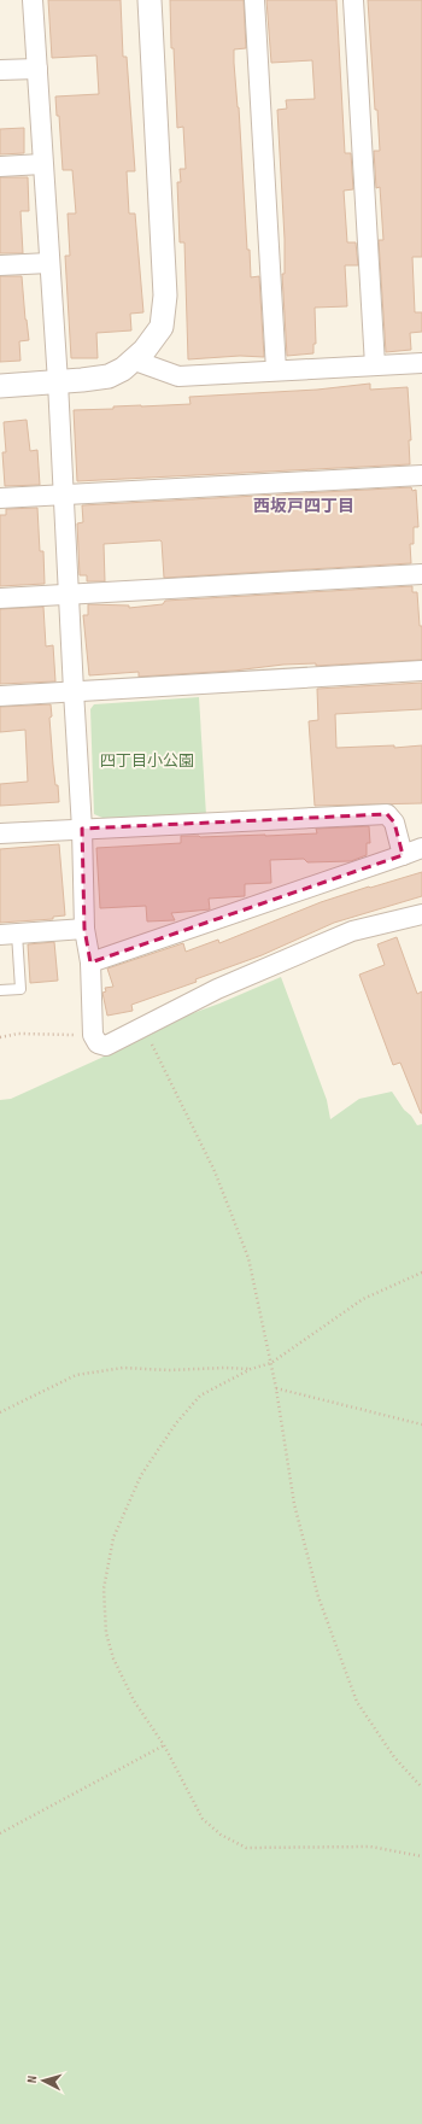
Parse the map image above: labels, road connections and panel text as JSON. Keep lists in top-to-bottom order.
{
  "districts": ["西坂戸四丁目"],
  "parks": ["四丁目小公園"],
  "north": "left"
}
